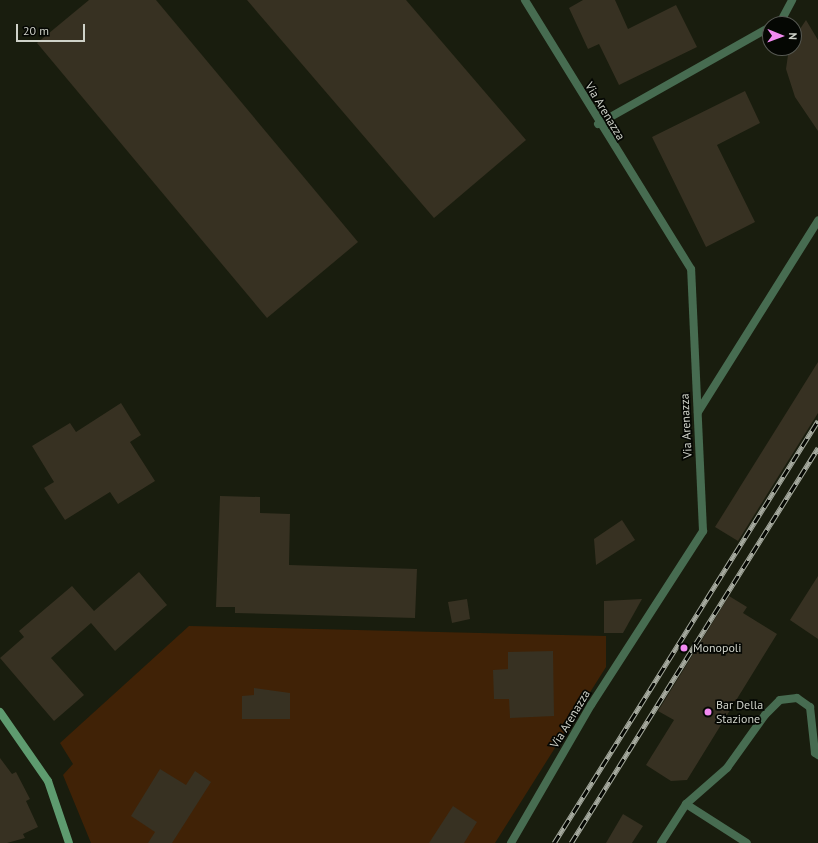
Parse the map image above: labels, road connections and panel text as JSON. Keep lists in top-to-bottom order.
{
  "streets": {
    "street": ["Via Arenazza"]
  },
  "places": ["Monopoli", "Bar Della Stazione"],
  "scale_bar": "20 m",
  "north": "right"
}
